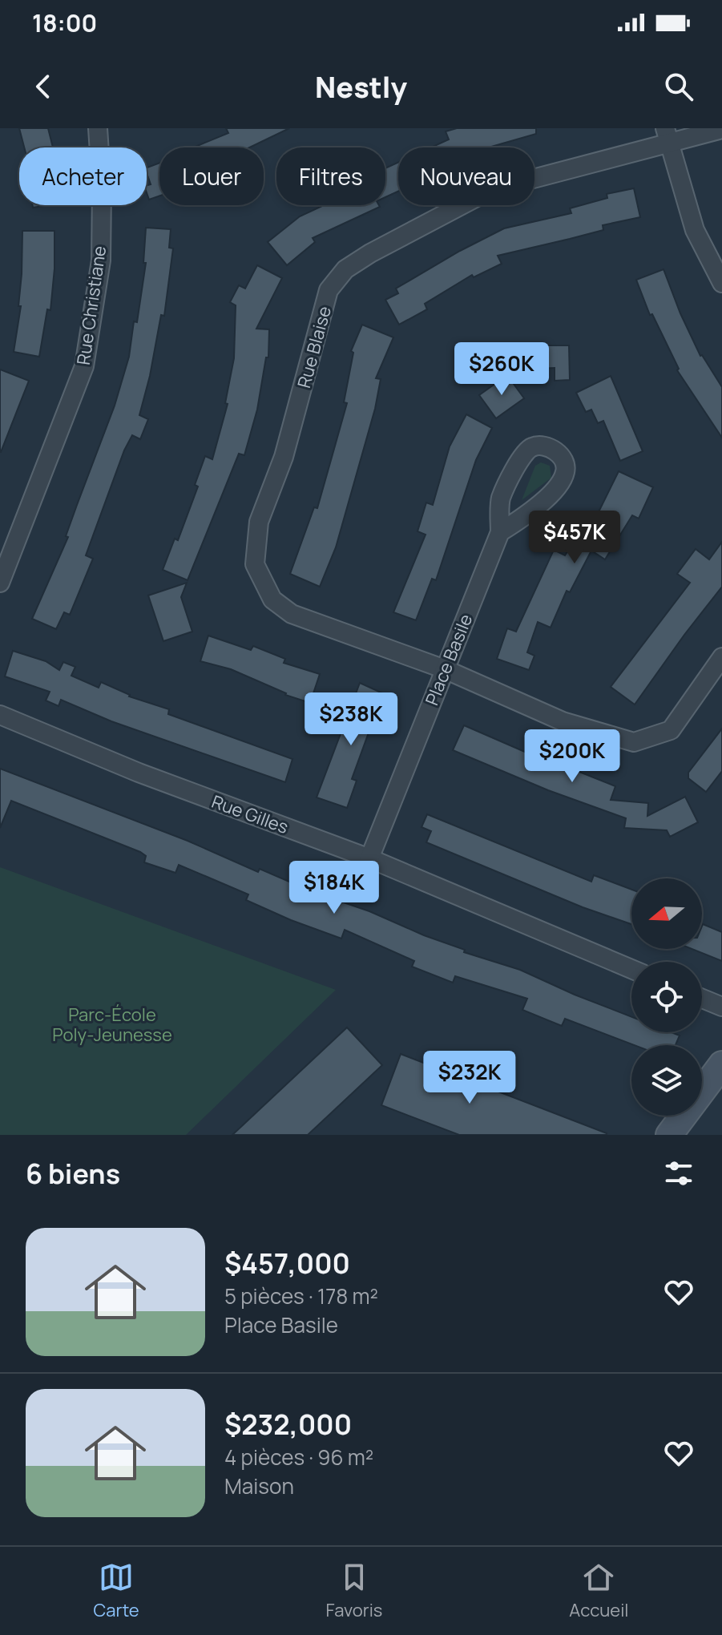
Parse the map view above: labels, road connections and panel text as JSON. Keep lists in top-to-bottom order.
{
  "streets": {
    "street": [
      "Rue Christiane",
      "Rue Blaise",
      "Place Basile",
      "Rue Gilles"
    ]
  },
  "crossings": [
    ["Rue Blaise", "Place Basile"],
    ["Place Basile", "Rue Gilles"]
  ],
  "parks": ["Parc-École Poly-Jeunesse"],
  "north": "left",
  "page": {
    "status": "18:00",
    "header": "Nestly",
    "chip": [
      "Acheter",
      "Louer",
      "Filtres",
      "Nouveau"
    ],
    "price": [
      "$260K",
      "$457K",
      "$238K",
      "$200K",
      "$184K",
      "$232K"
    ],
    "heading": "6 biens",
    "list": [
      {
        "name": "$457,000",
        "note": "5 pièces · 178 m² · Place Basile"
      },
      {
        "name": "$232,000",
        "note": "4 pièces · 96 m² · Maison"
      }
    ],
    "tabs": ["Carte", "Favoris", "Accueil"]
  }
}
